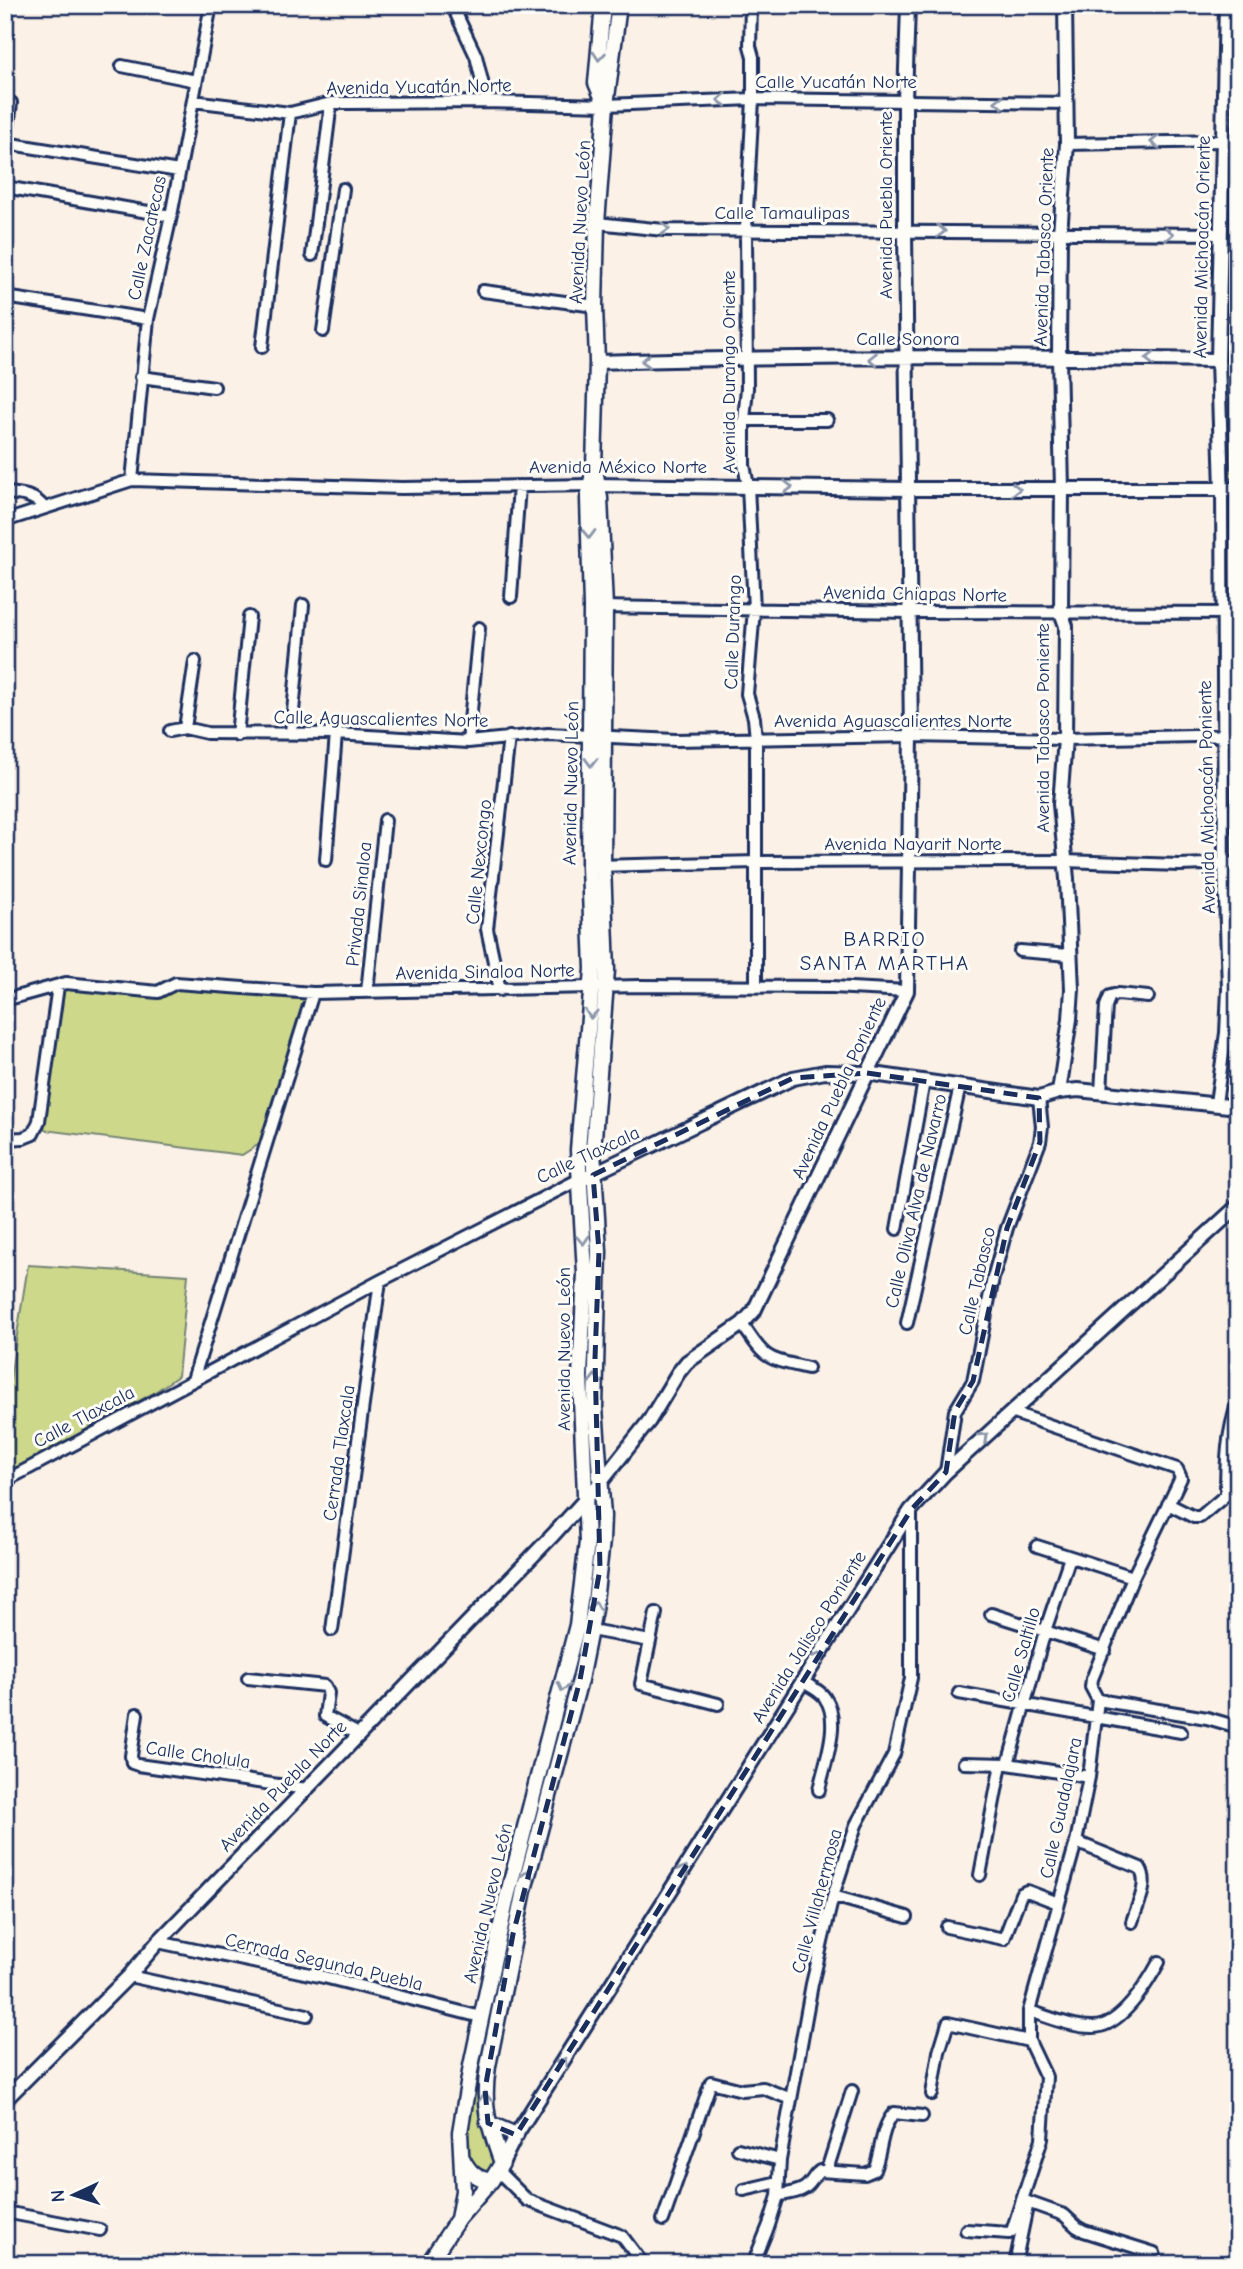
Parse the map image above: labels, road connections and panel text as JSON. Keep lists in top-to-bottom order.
{
  "streets": {
    "main road": ["Avenida Nuevo León"],
    "street": [
      "Calle Yucatán Norte",
      "Avenida Yucatán Norte",
      "Avenida Puebla Oriente",
      "Calle Tamaulipas",
      "Calle Zacatecas",
      "Avenida Tabasco Oriente",
      "Avenida Michoacán Oriente",
      "Calle Sonora",
      "Avenida Durango Oriente",
      "Avenida México Norte",
      "Avenida Chiapas Norte",
      "Calle Durango",
      "Calle Aguascalientes Norte",
      "Avenida Aguascalientes Norte",
      "Avenida Tabasco Poniente",
      "Avenida Michoacán Poniente",
      "Avenida Nayarit Norte",
      "Calle Nexcongo",
      "Privada Sinaloa",
      "Avenida Sinaloa Norte",
      "Avenida Puebla Poniente",
      "Calle Tlaxcala",
      "Calle Oliva Alva de Navarro",
      "Calle Tabasco",
      "Cerrada Tlaxcala",
      "Avenida Jalisco Poniente",
      "Calle Saltillo",
      "Calle Cholula",
      "Avenida Puebla Norte",
      "Calle Guadalajara",
      "Calle Villahermosa",
      "Cerrada Segunda Puebla"
    ]
  },
  "crossings": [
    ["Calle Yucatán Norte", "Avenida Yucatán Norte"],
    ["Calle Yucatán Norte", "Avenida Puebla Oriente"],
    ["Calle Yucatán Norte", "Avenida Nuevo León"],
    ["Calle Yucatán Norte", "Avenida Tabasco Oriente"],
    ["Calle Yucatán Norte", "Avenida Durango Oriente"],
    ["Avenida Yucatán Norte", "Avenida Nuevo León"],
    ["Avenida Yucatán Norte", "Calle Zacatecas"],
    ["Avenida Puebla Oriente", "Calle Tamaulipas"],
    ["Avenida Puebla Oriente", "Calle Sonora"],
    ["Avenida Puebla Oriente", "Avenida México Norte"],
    ["Avenida Puebla Oriente", "Avenida Puebla Poniente"],
    ["Calle Tamaulipas", "Avenida Nuevo León"],
    ["Calle Tamaulipas", "Avenida Tabasco Oriente"],
    ["Calle Tamaulipas", "Avenida Michoacán Oriente"],
    ["Calle Tamaulipas", "Avenida Durango Oriente"],
    ["Avenida Nuevo León", "Calle Sonora"],
    ["Avenida Nuevo León", "Avenida México Norte"],
    ["Avenida Nuevo León", "Avenida Chiapas Norte"],
    ["Avenida Nuevo León", "Calle Aguascalientes Norte"],
    ["Avenida Nuevo León", "Avenida Aguascalientes Norte"],
    ["Avenida Nuevo León", "Avenida Nayarit Norte"],
    ["Avenida Nuevo León", "Avenida Sinaloa Norte"],
    ["Avenida Nuevo León", "Avenida Puebla Poniente"],
    ["Avenida Nuevo León", "Calle Tlaxcala"],
    ["Avenida Nuevo León", "Avenida Jalisco Poniente"],
    ["Avenida Nuevo León", "Avenida Puebla Norte"],
    ["Avenida Nuevo León", "Cerrada Segunda Puebla"],
    ["Calle Zacatecas", "Avenida México Norte"],
    ["Avenida Tabasco Oriente", "Calle Sonora"],
    ["Avenida Tabasco Oriente", "Avenida México Norte"],
    ["Avenida Tabasco Oriente", "Avenida Tabasco Poniente"],
    ["Avenida Michoacán Oriente", "Calle Sonora"],
    ["Avenida Michoacán Oriente", "Avenida México Norte"],
    ["Avenida Michoacán Oriente", "Avenida Michoacán Poniente"],
    ["Calle Sonora", "Avenida Durango Oriente"],
    ["Avenida Durango Oriente", "Avenida México Norte"],
    ["Avenida Durango Oriente", "Calle Durango"],
    ["Avenida México Norte", "Calle Durango"],
    ["Avenida México Norte", "Avenida Tabasco Poniente"],
    ["Avenida México Norte", "Avenida Michoacán Poniente"],
    ["Avenida México Norte", "Avenida Puebla Poniente"],
    ["Avenida Chiapas Norte", "Calle Durango"],
    ["Avenida Chiapas Norte", "Avenida Tabasco Poniente"],
    ["Avenida Chiapas Norte", "Avenida Michoacán Poniente"],
    ["Avenida Chiapas Norte", "Avenida Puebla Poniente"],
    ["Calle Durango", "Avenida Aguascalientes Norte"],
    ["Calle Durango", "Avenida Nayarit Norte"],
    ["Calle Durango", "Avenida Sinaloa Norte"],
    ["Calle Aguascalientes Norte", "Avenida Aguascalientes Norte"],
    ["Calle Aguascalientes Norte", "Calle Nexcongo"],
    ["Avenida Aguascalientes Norte", "Avenida Tabasco Poniente"],
    ["Avenida Aguascalientes Norte", "Avenida Michoacán Poniente"],
    ["Avenida Aguascalientes Norte", "Avenida Puebla Poniente"],
    ["Avenida Tabasco Poniente", "Avenida Nayarit Norte"],
    ["Avenida Tabasco Poniente", "Calle Tlaxcala"],
    ["Avenida Michoacán Poniente", "Avenida Nayarit Norte"],
    ["Avenida Michoacán Poniente", "Calle Tlaxcala"],
    ["Avenida Nayarit Norte", "Avenida Puebla Poniente"],
    ["Calle Nexcongo", "Avenida Sinaloa Norte"],
    ["Privada Sinaloa", "Avenida Sinaloa Norte"],
    ["Avenida Sinaloa Norte", "Avenida Puebla Poniente"],
    ["Avenida Puebla Poniente", "Calle Tlaxcala"],
    ["Avenida Puebla Poniente", "Avenida Puebla Norte"],
    ["Calle Tlaxcala", "Calle Oliva Alva de Navarro"],
    ["Calle Tlaxcala", "Calle Tabasco"],
    ["Calle Tlaxcala", "Cerrada Tlaxcala"],
    ["Calle Tabasco", "Avenida Jalisco Poniente"],
    ["Avenida Jalisco Poniente", "Calle Guadalajara"],
    ["Avenida Jalisco Poniente", "Calle Villahermosa"],
    ["Calle Cholula", "Avenida Puebla Norte"],
    ["Avenida Puebla Norte", "Cerrada Segunda Puebla"]
  ],
  "one_way": ["Calle Yucatán Norte", "Calle Sonora", "Avenida Jalisco Poniente"],
  "districts": ["BARRIO SANTA MARTHA"],
  "north": "left"
}
